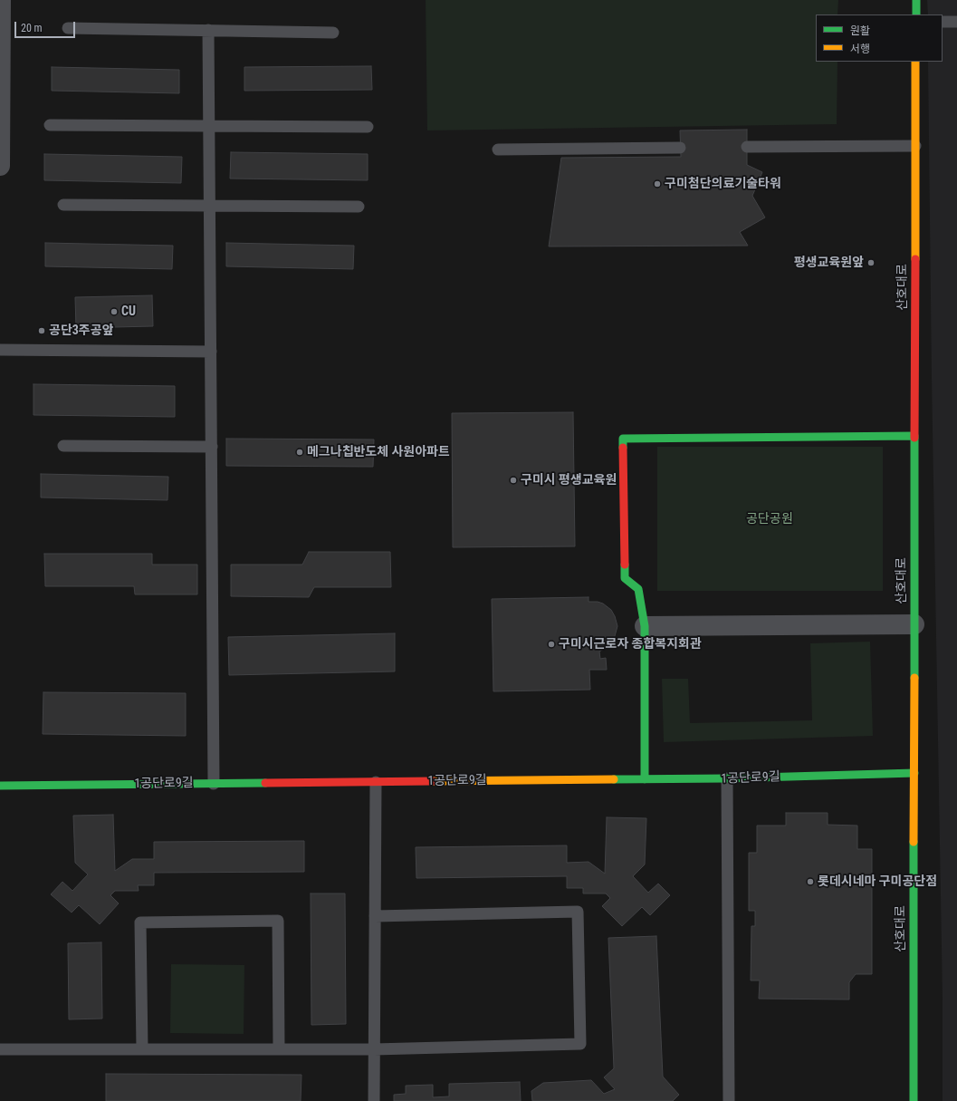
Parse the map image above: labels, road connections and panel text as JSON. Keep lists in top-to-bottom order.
{
  "streets": {
    "street": ["산호대로", "1공단로9길"]
  },
  "crossings": [
    ["산호대로", "1공단로9길"]
  ],
  "parks": ["공단공원"],
  "places": [
    "구미첨단의료기술타워",
    "평생교육원앞",
    "CU",
    "공단3주공앞",
    "메그나칩반도체 사원아파트",
    "구미시 평생교육원",
    "구미시근로자 종합복지회관",
    "롯데시네마 구미공단점"
  ],
  "legend": ["원활", "서행"],
  "scale_bar": "20 m"
}
